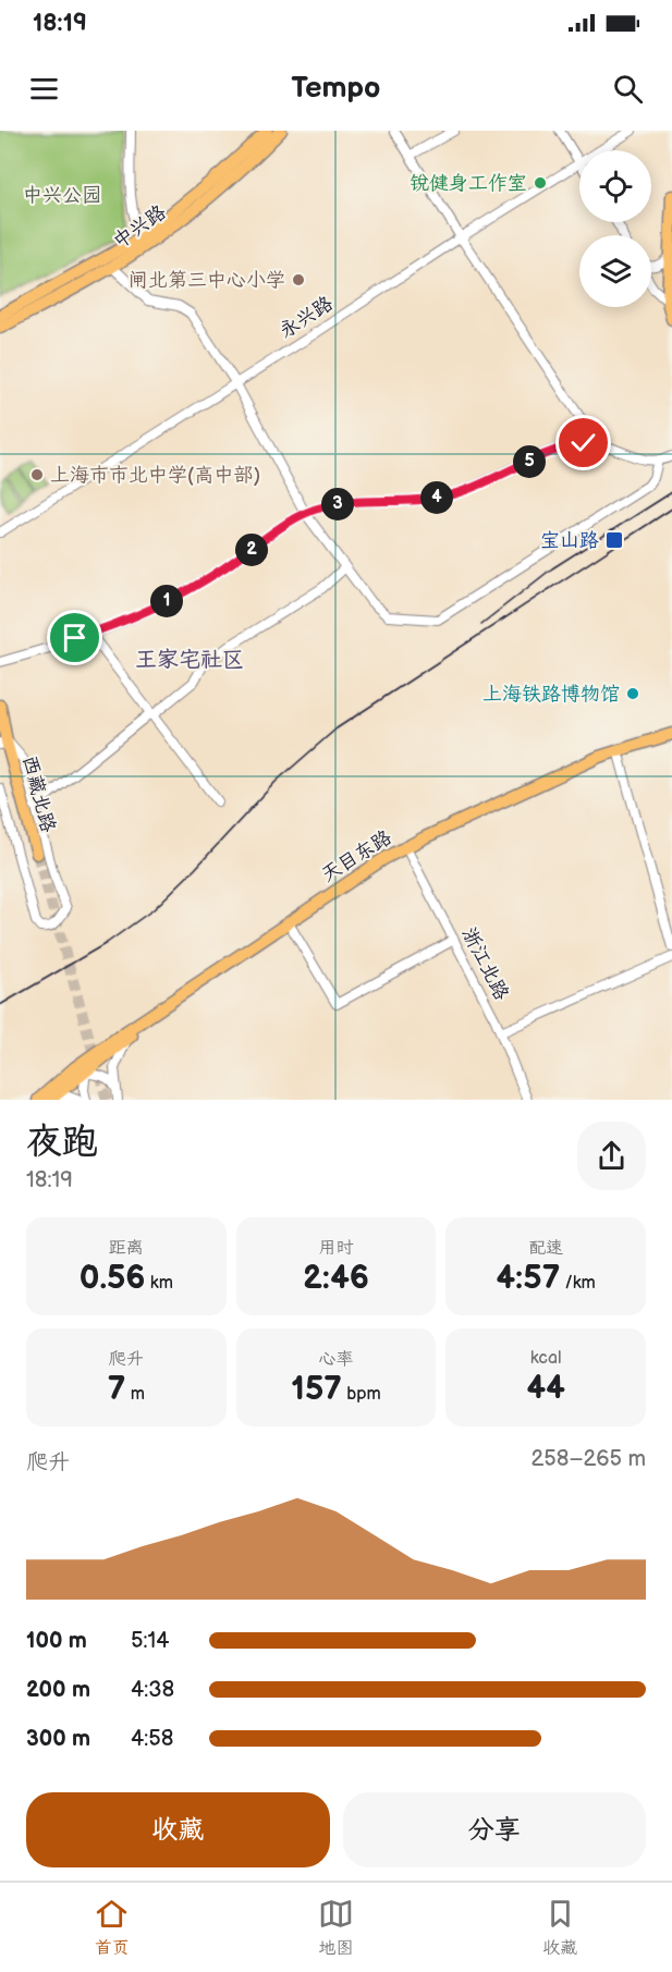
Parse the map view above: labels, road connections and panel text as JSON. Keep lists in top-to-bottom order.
{
  "streets": {
    "main road": ["中兴路", "西藏北路", "天目东路"],
    "street": ["永兴路", "浙江北路"]
  },
  "crossings": [
    ["天目东路", "浙江北路"]
  ],
  "districts": ["王家宅社区"],
  "parks": ["中兴公园"],
  "places": {
    "other": [
      "锐健身工作室",
      "闸北第三中心小学",
      "上海市市北中学(高中部)",
      "上海铁路博物馆"
    ],
    "transit": ["宝山路"]
  },
  "page": {
    "status": "18:19",
    "header": "Tempo",
    "pins": [
      "5",
      "4",
      "3",
      "2",
      "1"
    ],
    "heading": ["夜跑", "18:19"],
    "stats": [
      ["距离", "0.56 km"],
      ["用时", "2:46"],
      ["配速", "4:57 /km"],
      ["爬升", "7 m"],
      ["心率", "157 bpm"],
      ["kcal", "44"]
    ],
    "chart": ["爬升", "258–265 m"],
    "list": [
      {
        "name": "100 m",
        "note": "5:14"
      },
      {
        "name": "200 m",
        "note": "4:38"
      },
      {
        "name": "300 m",
        "note": "4:58"
      }
    ],
    "buttons": ["收藏", "分享"],
    "tabs": ["首页", "地图", "收藏"]
  }
}
